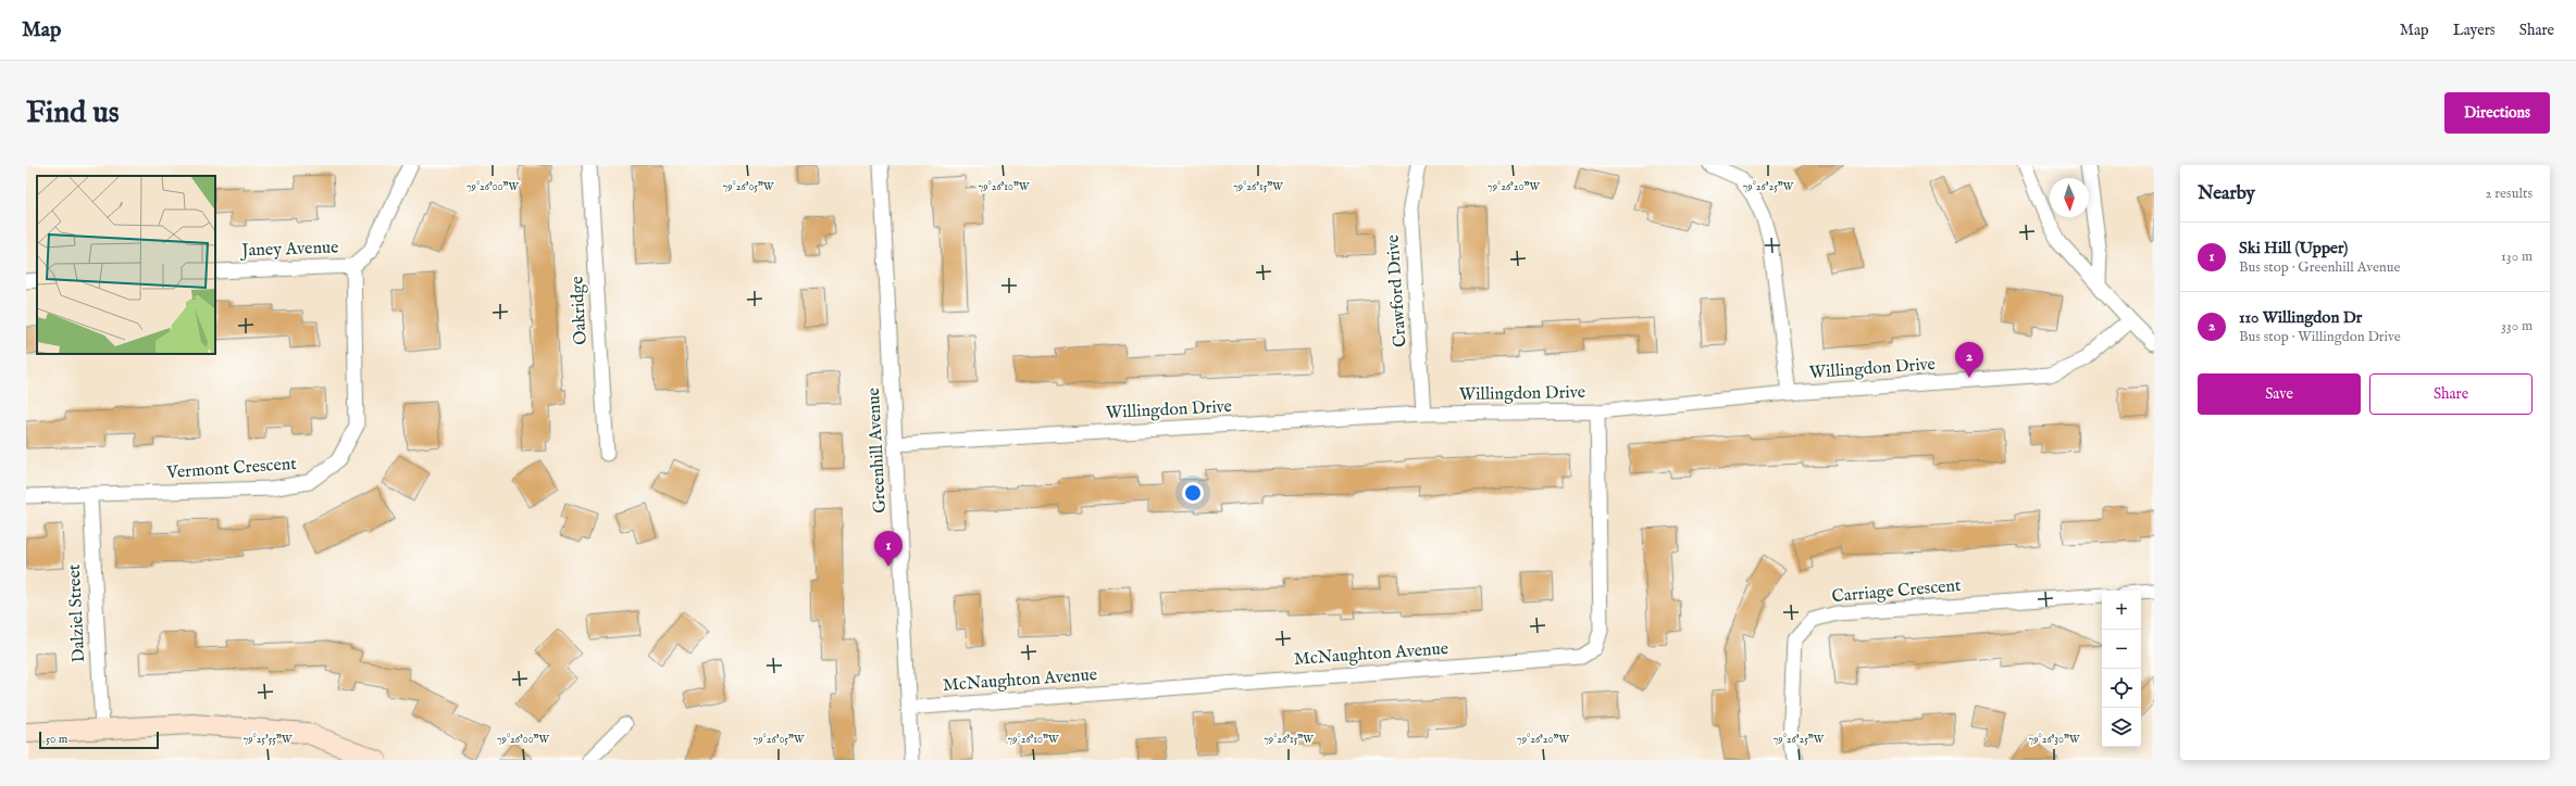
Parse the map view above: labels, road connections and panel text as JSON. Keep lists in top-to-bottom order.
{
  "streets": {
    "street": [
      "Janey Avenue",
      "Crawford Drive",
      "Oakridge",
      "Willingdon Drive",
      "Greenhill Avenue",
      "Vermont Crescent",
      "Carriage Crescent",
      "Dalziel Street",
      "McNaughton Avenue"
    ]
  },
  "crossings": [
    ["Janey Avenue", "Vermont Crescent"],
    ["Crawford Drive", "Willingdon Drive"],
    ["Willingdon Drive", "Greenhill Avenue"],
    ["Willingdon Drive", "McNaughton Avenue"],
    ["Greenhill Avenue", "McNaughton Avenue"],
    ["Vermont Crescent", "Dalziel Street"]
  ],
  "scale_bar": "50 m",
  "north": "bottom",
  "page": {
    "header": "Map",
    "nav": ["Map", "Layers", "Share"],
    "buttons": [
      "Directions",
      ["Save", "Share"]
    ],
    "title": "Find us",
    "heading": ["Nearby", "2 results"],
    "list": [
      {
        "mark": "1",
        "name": "Ski Hill (Upper)",
        "note": "Bus stop · Greenhill Avenue",
        "value": "130 m"
      },
      {
        "mark": "2",
        "name": "110 Willingdon Dr",
        "note": "Bus stop · Willingdon Drive",
        "value": "330 m"
      }
    ],
    "pins": ["2", "1"],
    "map_buttons": ["+", "−"],
    "scale": "50 m"
  },
  "coordinates": [
    "79°26'00\"W",
    "79°26'05\"W",
    "79°26'10\"W",
    "79°26'15\"W",
    "79°26'20\"W",
    "79°26'25\"W",
    "79°25'55\"W",
    "79°26'30\"W"
  ]
}
